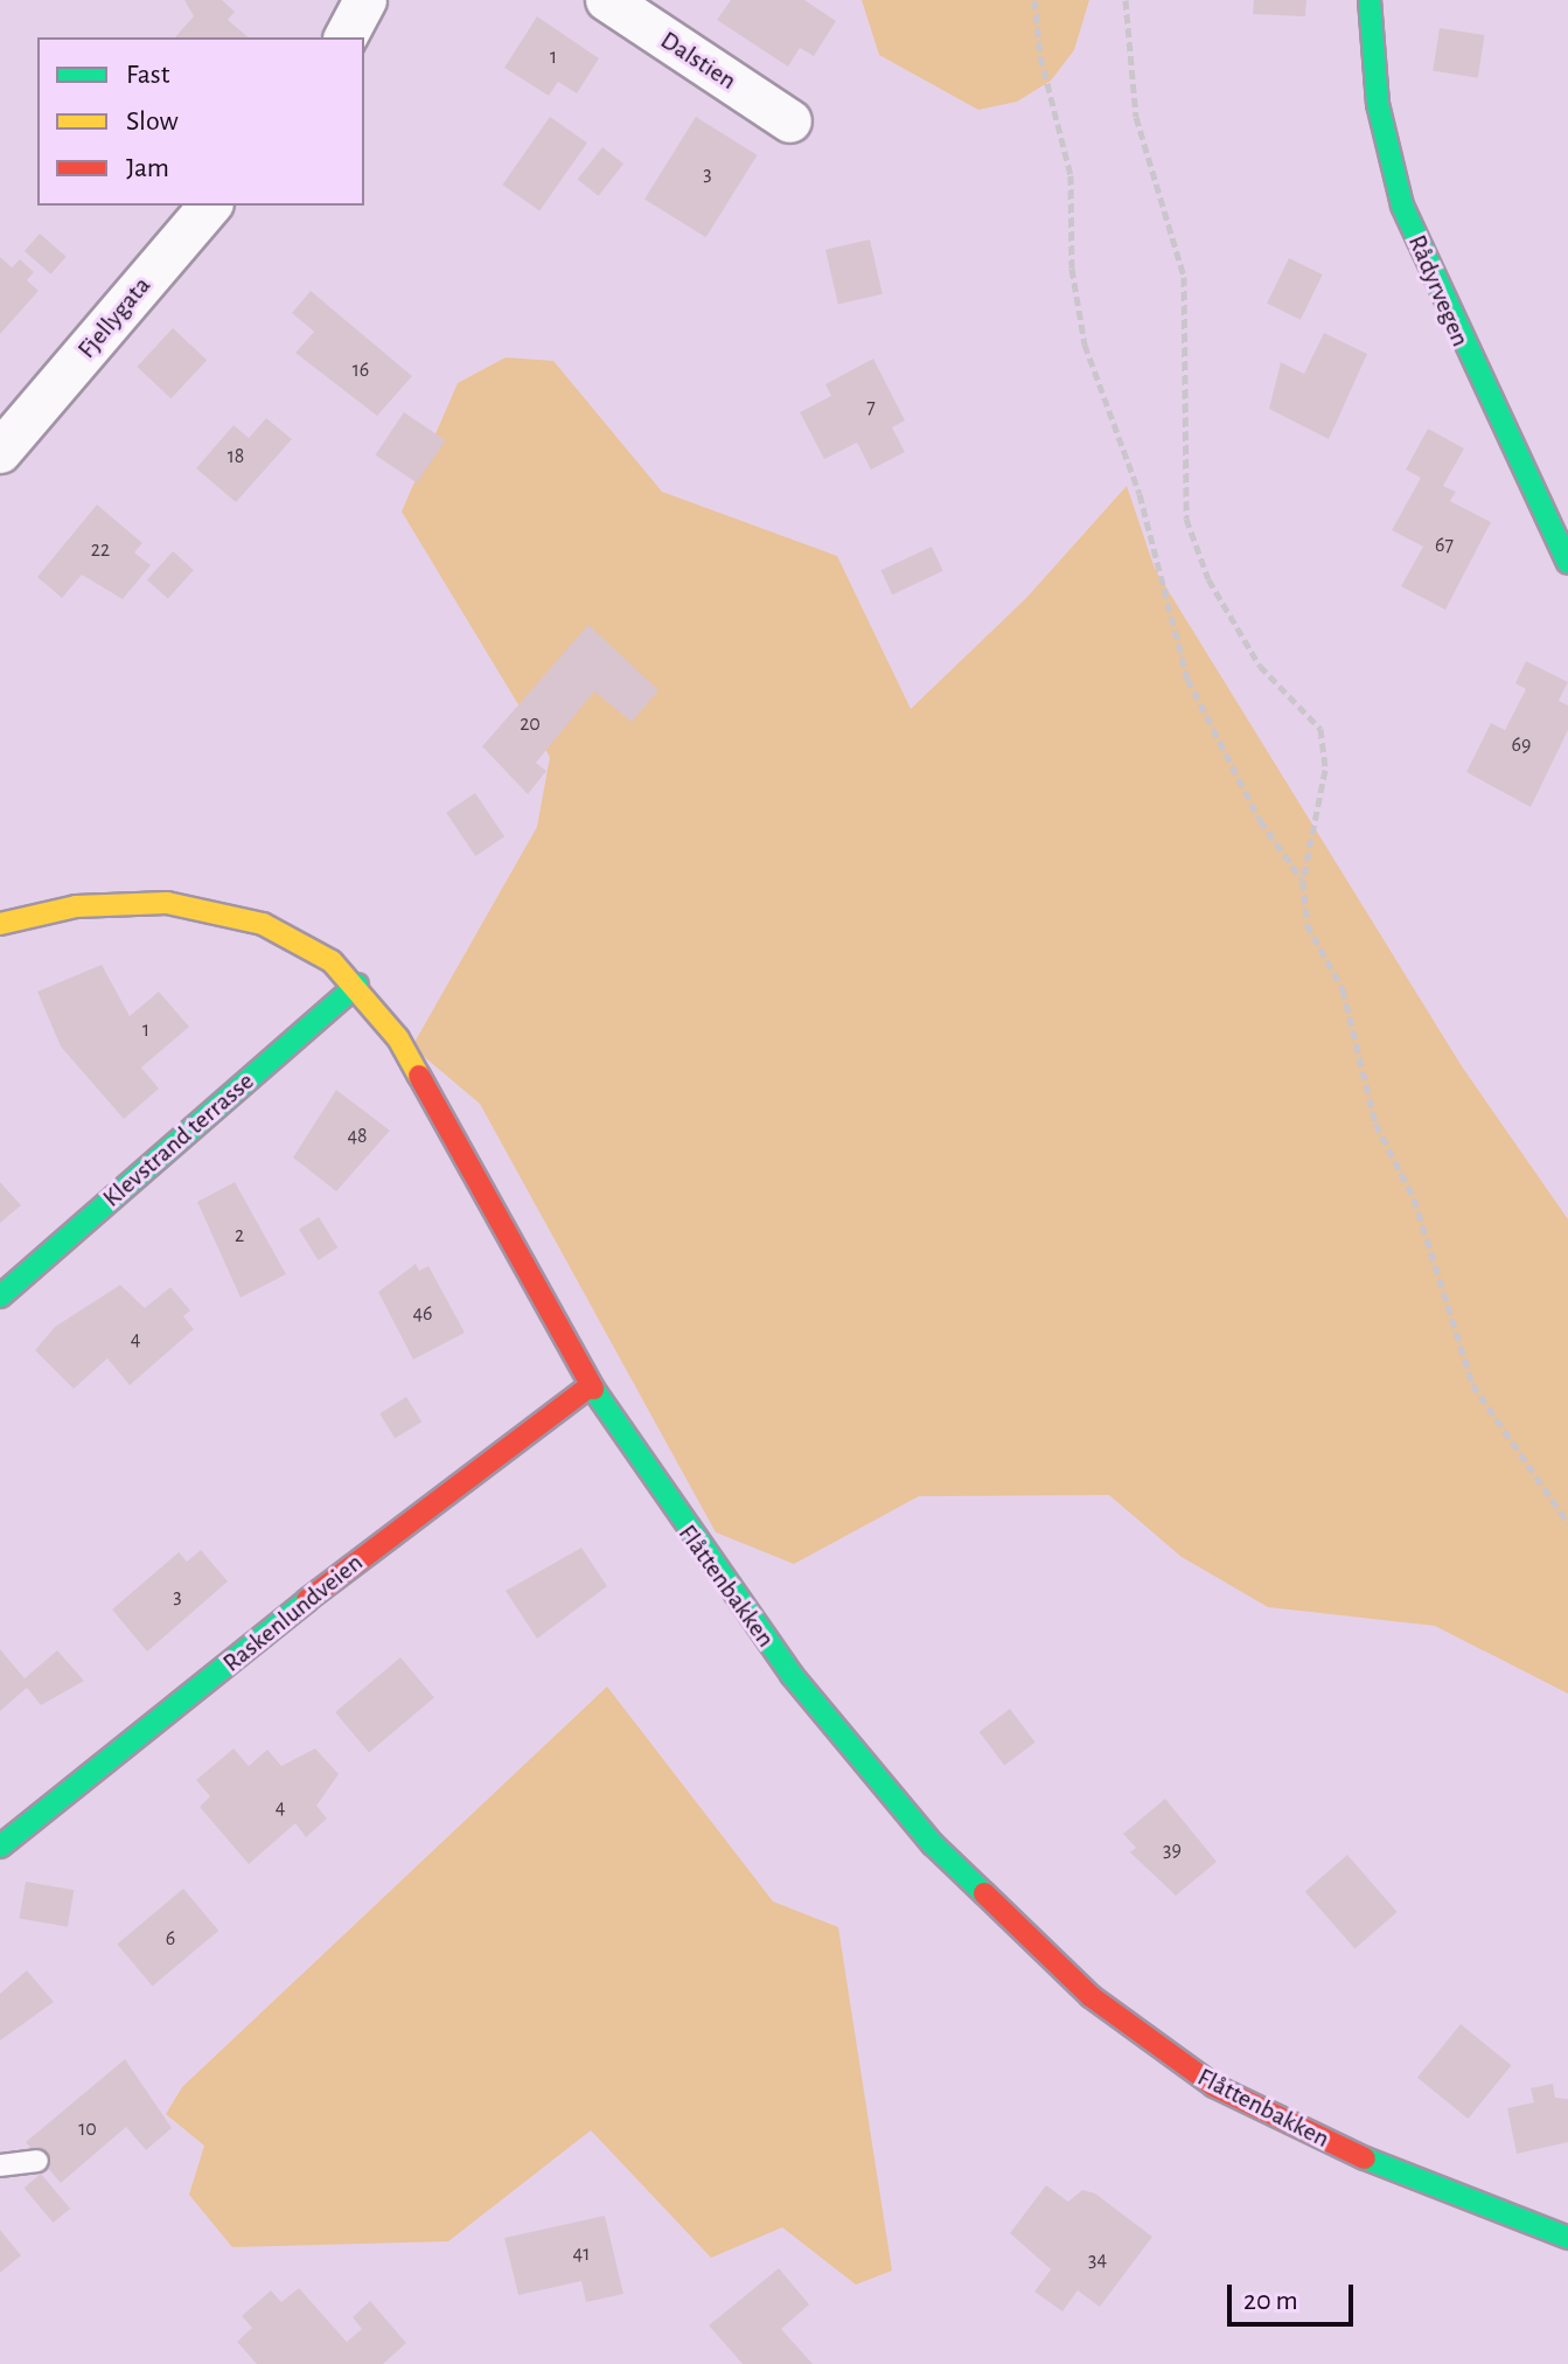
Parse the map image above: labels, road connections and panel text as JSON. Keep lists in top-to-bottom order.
{
  "streets": {
    "main road": [
      "Rådyrvegen",
      "Klevstrand terrasse",
      "Flåttenbakken",
      "Raskenlundveien"
    ],
    "street": ["Dalstien", "Fjellygata"]
  },
  "crossings": [
    ["Klevstrand terrasse", "Flåttenbakken"],
    ["Flåttenbakken", "Raskenlundveien"]
  ],
  "house_numbers": [
    "1",
    "3",
    "16",
    "7",
    "18",
    "67",
    "22",
    "20",
    "69",
    "1",
    "48",
    "2",
    "46",
    "4",
    "3",
    "4",
    "39",
    "6",
    "10",
    "41",
    "34"
  ],
  "legend": ["Fast", "Slow", "Jam"],
  "scale_bar": "20 m"
}
